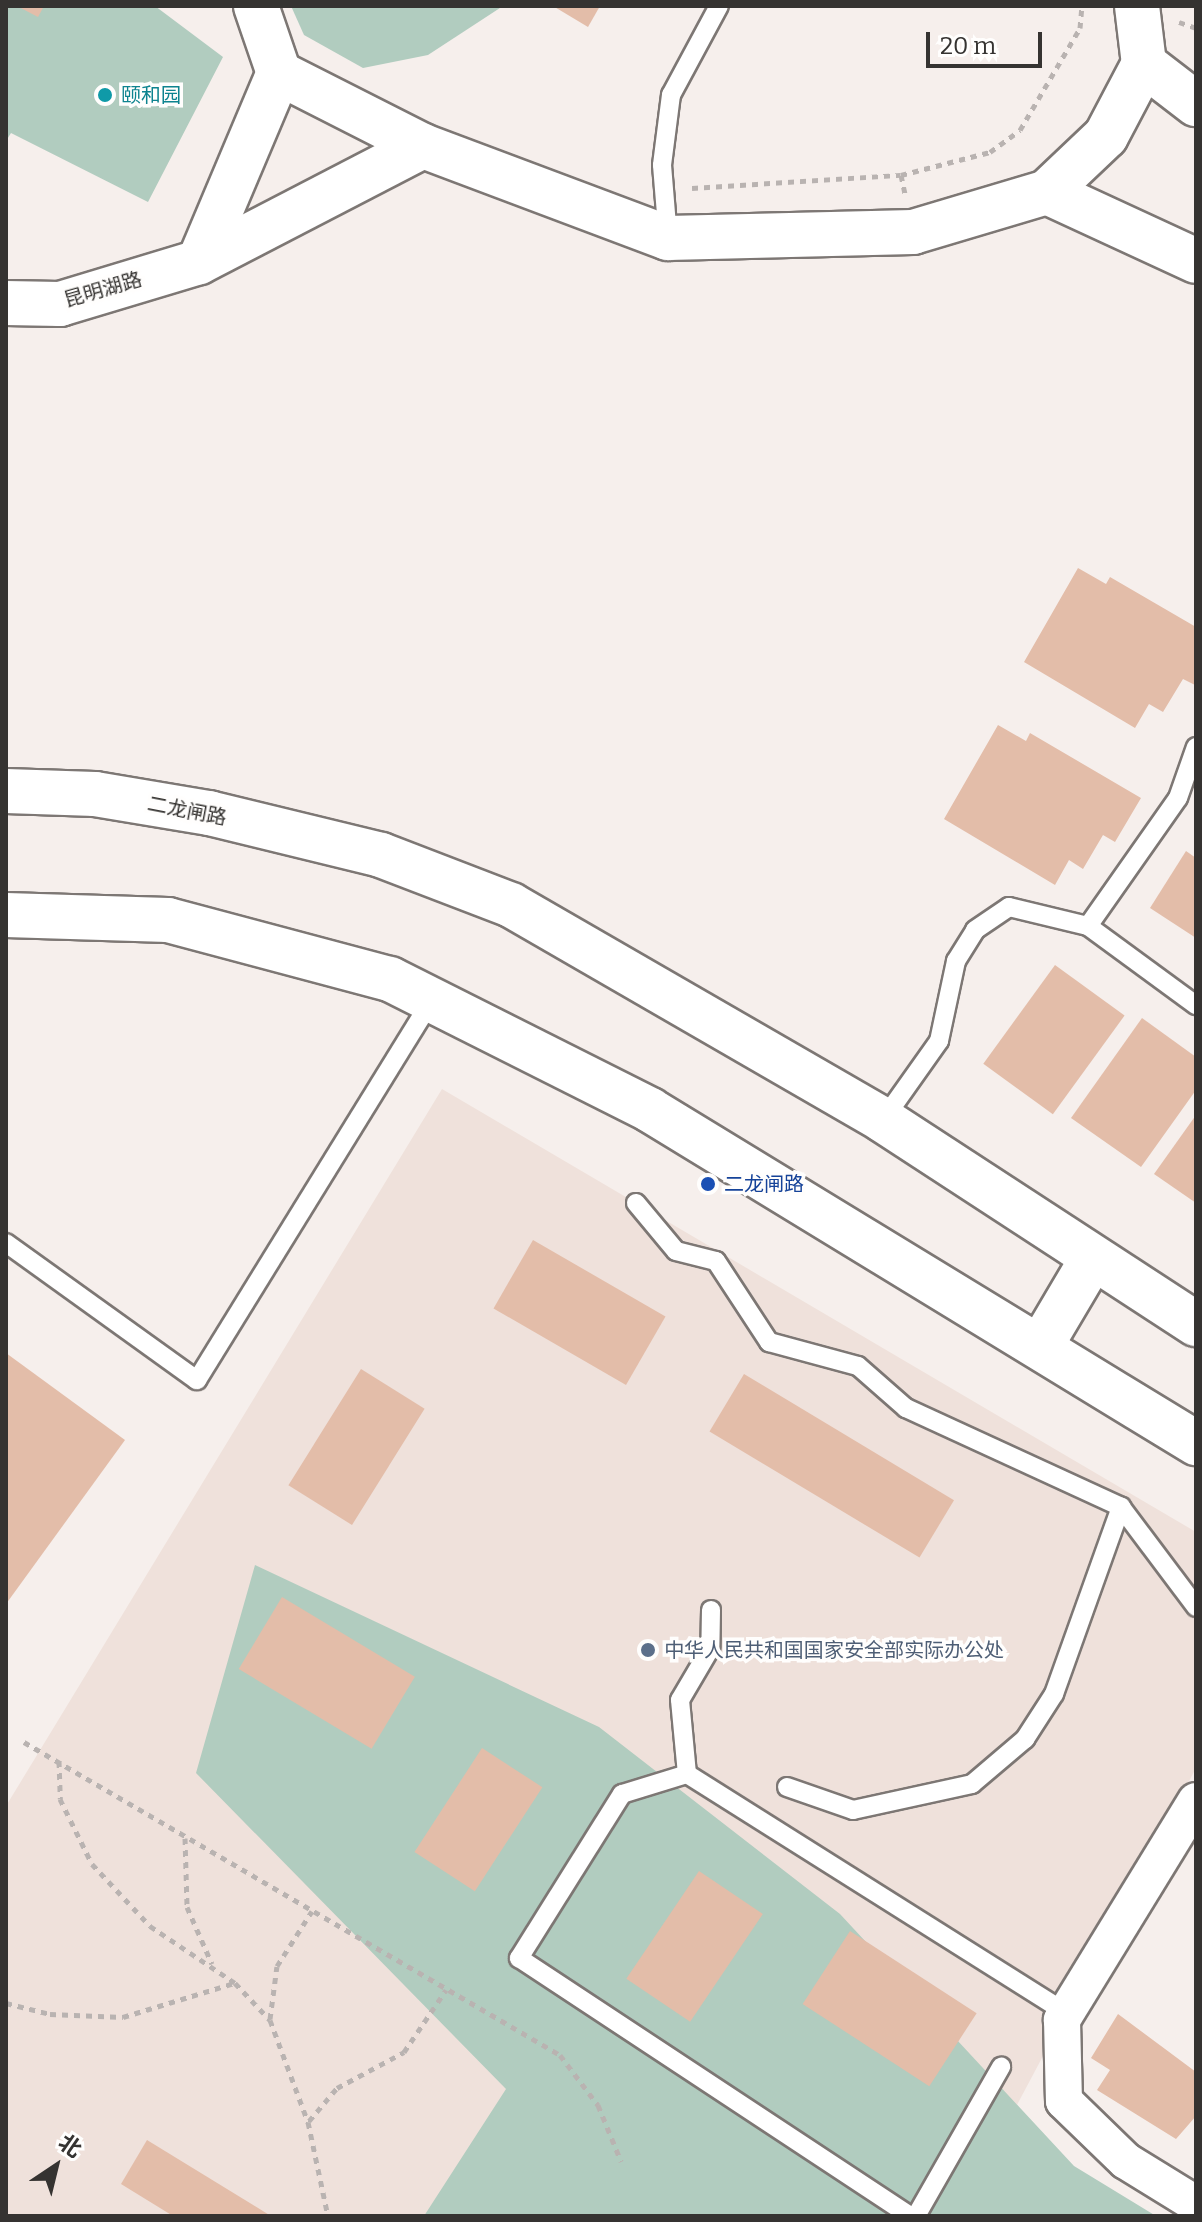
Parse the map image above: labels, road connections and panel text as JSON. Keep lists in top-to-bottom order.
{
  "streets": {
    "main road": ["昆明湖路", "二龙闸路"]
  },
  "places": ["颐和园", "二龙闸路", "中华人民共和国国家安全部实际办公处"],
  "scale_bar": "20 m",
  "north": "top right"
}
